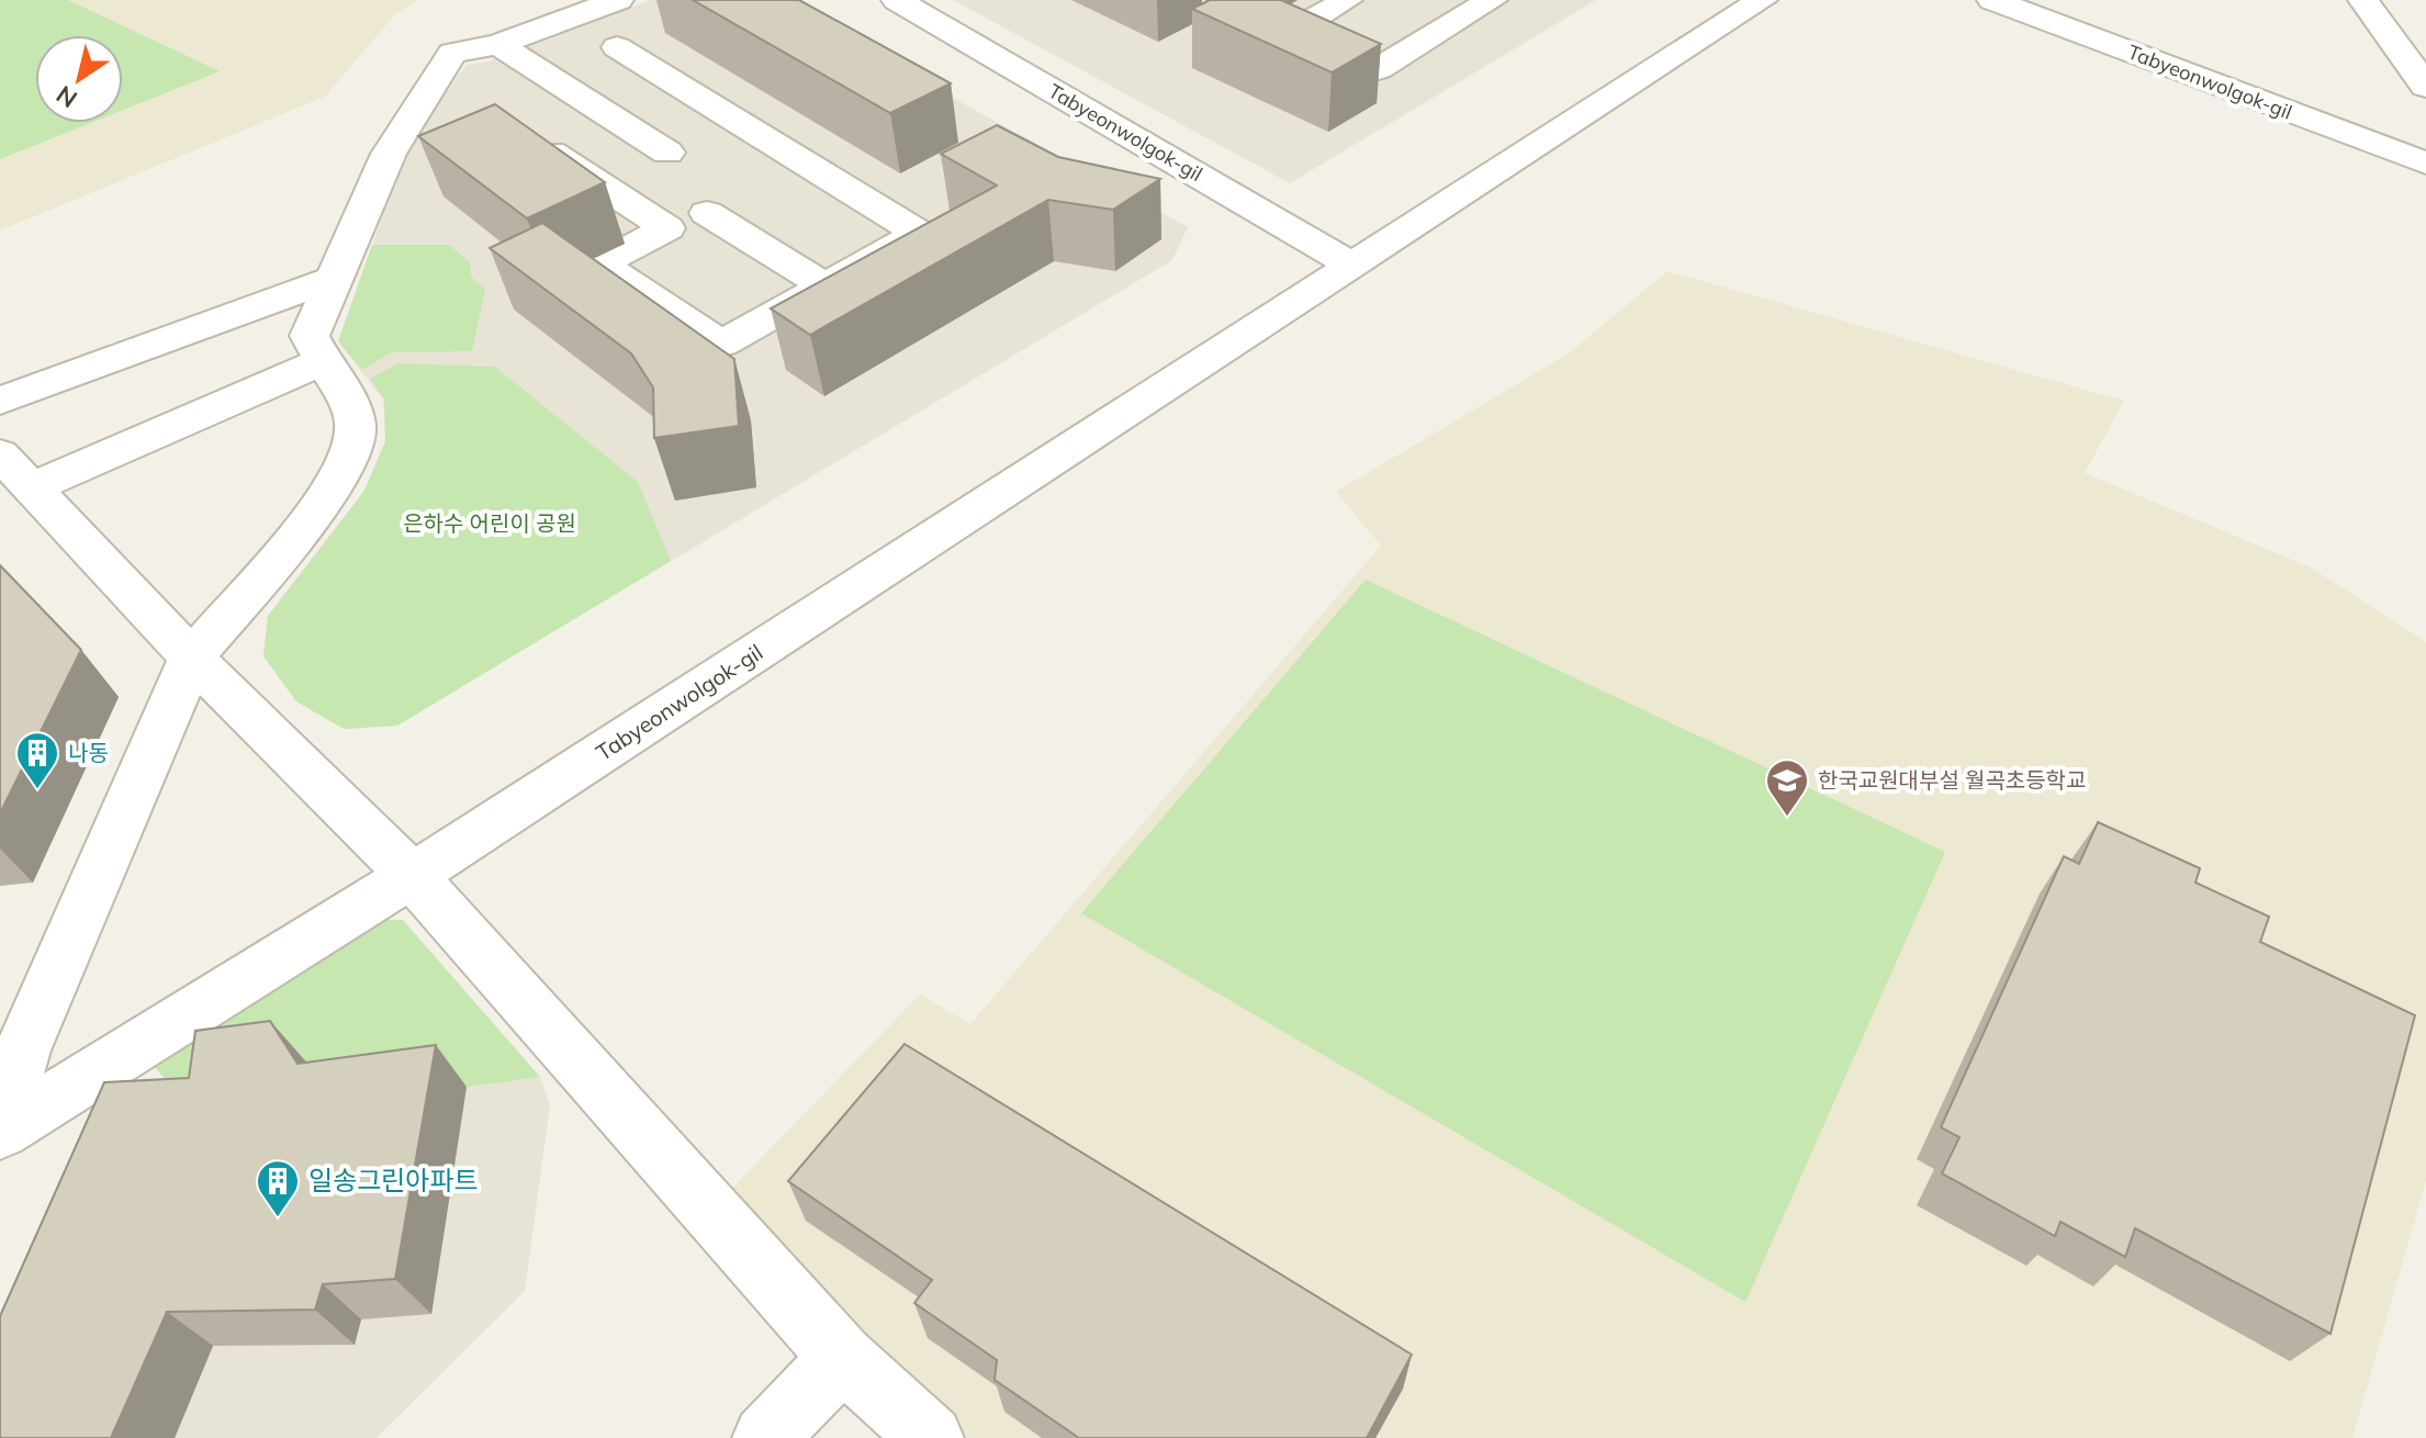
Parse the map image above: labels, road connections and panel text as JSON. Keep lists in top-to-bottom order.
{
  "streets": {
    "street": ["Tabyeonwolgok-gil"]
  },
  "parks": ["은하수 어린이 공원"],
  "places": {
    "building": ["나동", "일송그린아파트"],
    "school or university": ["한국교원대부설 월곡초등학교"]
  },
  "north": "bottom left"
}
